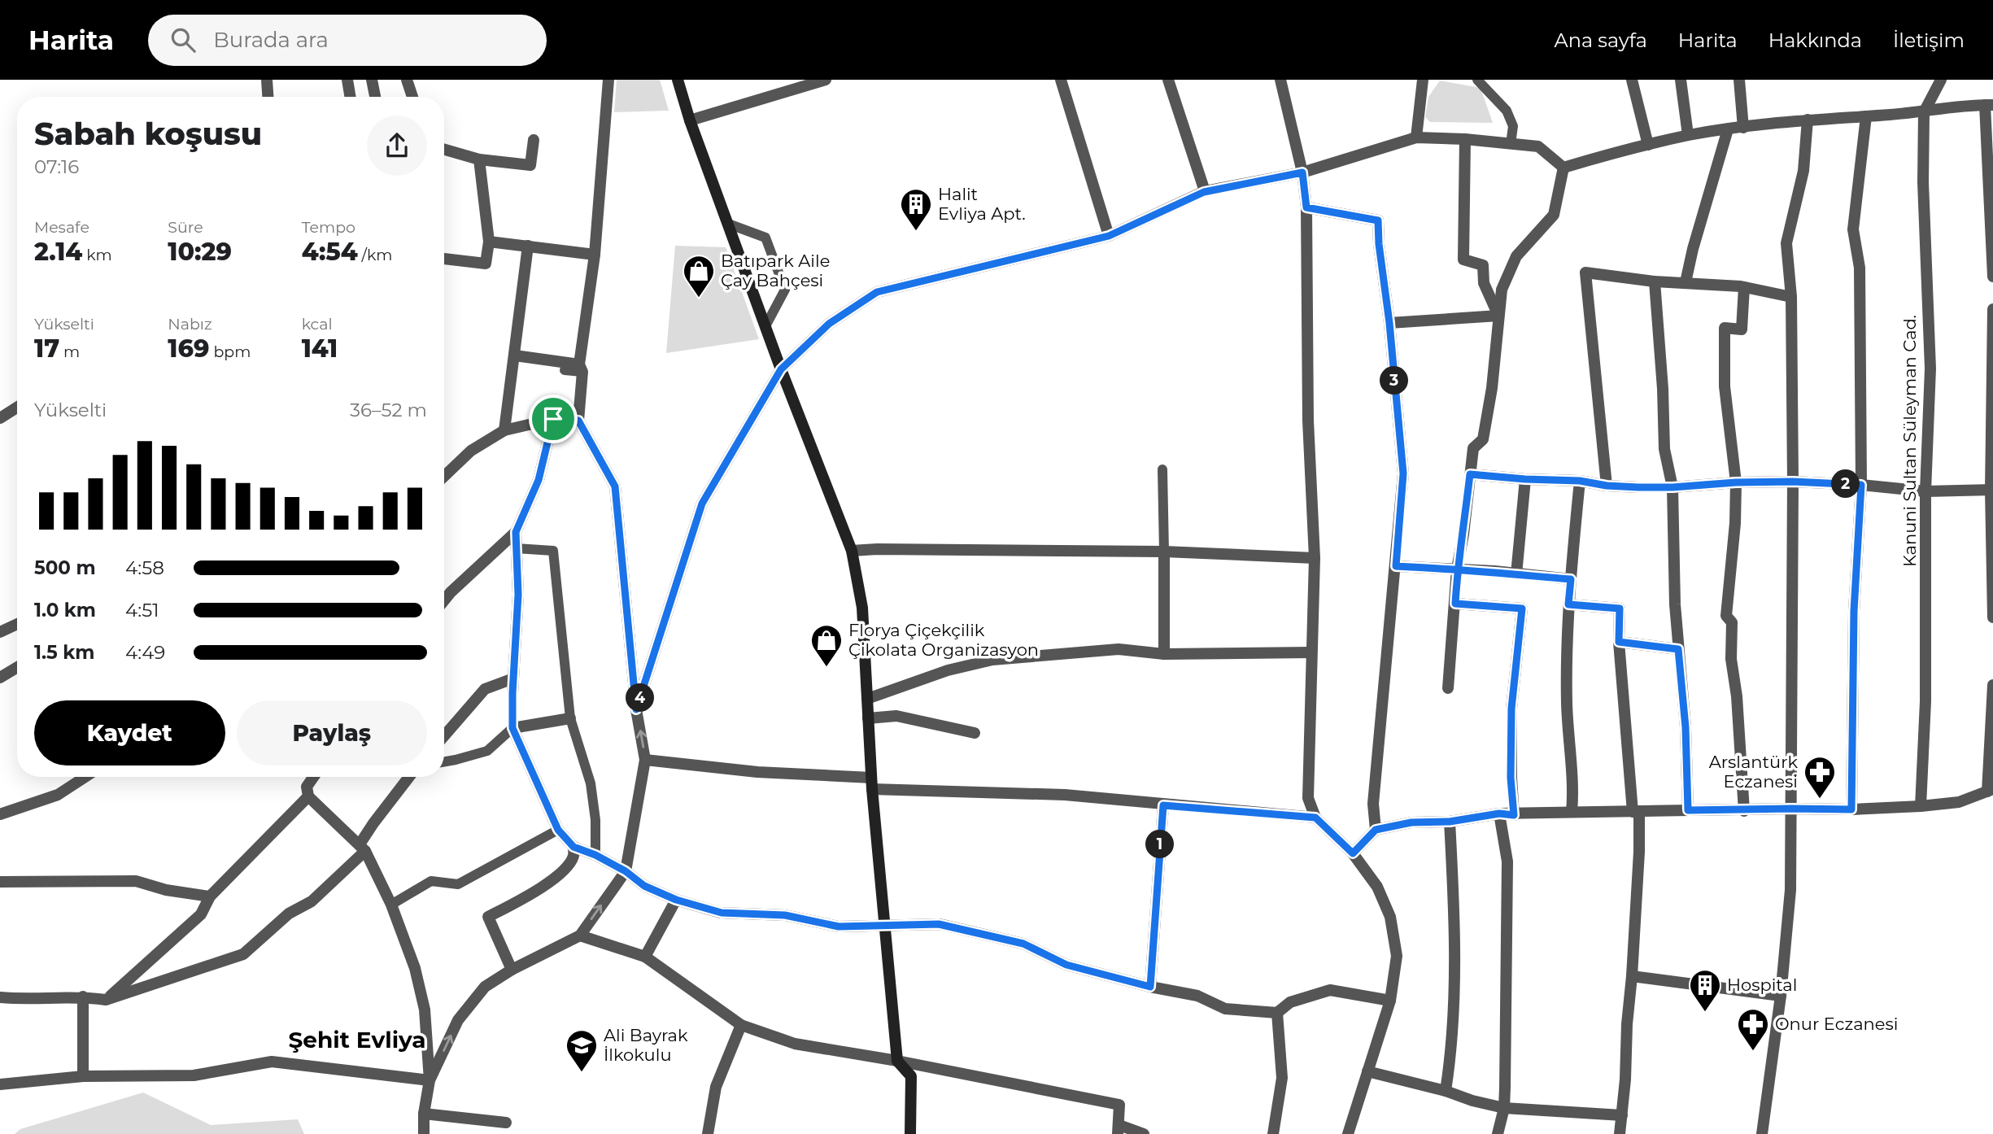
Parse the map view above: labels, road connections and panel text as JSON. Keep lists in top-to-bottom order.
{
  "streets": {
    "street": ["Kanuni Sultan Süleyman Cad."]
  },
  "districts": ["Şehit Evliya"],
  "places": {
    "building": ["Halit Evliya Apt.", "Hospital"],
    "shop": ["Batıpark Aile Çay Bahçesi", "Florya Çiçekçilik Çikolata Organizasyon"],
    "pharmacy": ["Arslantürk Eczanesi", "Onur Eczanesi"],
    "school or university": ["Ali Bayrak İlkokulu"]
  },
  "page": {
    "header": "Harita",
    "search": "Burada ara",
    "nav": [
      "Ana sayfa",
      "Harita",
      "Hakkında",
      "İletişim"
    ],
    "heading": ["Sabah koşusu", "07:16"],
    "stats": [
      ["Mesafe", "2.14 km"],
      ["Süre", "10:29"],
      ["Tempo", "4:54 /km"],
      ["Yükselti", "17 m"],
      ["Nabız", "169 bpm"],
      ["kcal", "141"]
    ],
    "pins": [
      "3",
      "2",
      "4",
      "1"
    ],
    "chart": ["Yükselti", "36–52 m"],
    "list": [
      {
        "name": "500 m",
        "note": "4:58"
      },
      {
        "name": "1.0 km",
        "note": "4:51"
      },
      {
        "name": "1.5 km",
        "note": "4:49"
      }
    ],
    "buttons": ["Kaydet", "Paylaş"]
  }
}
